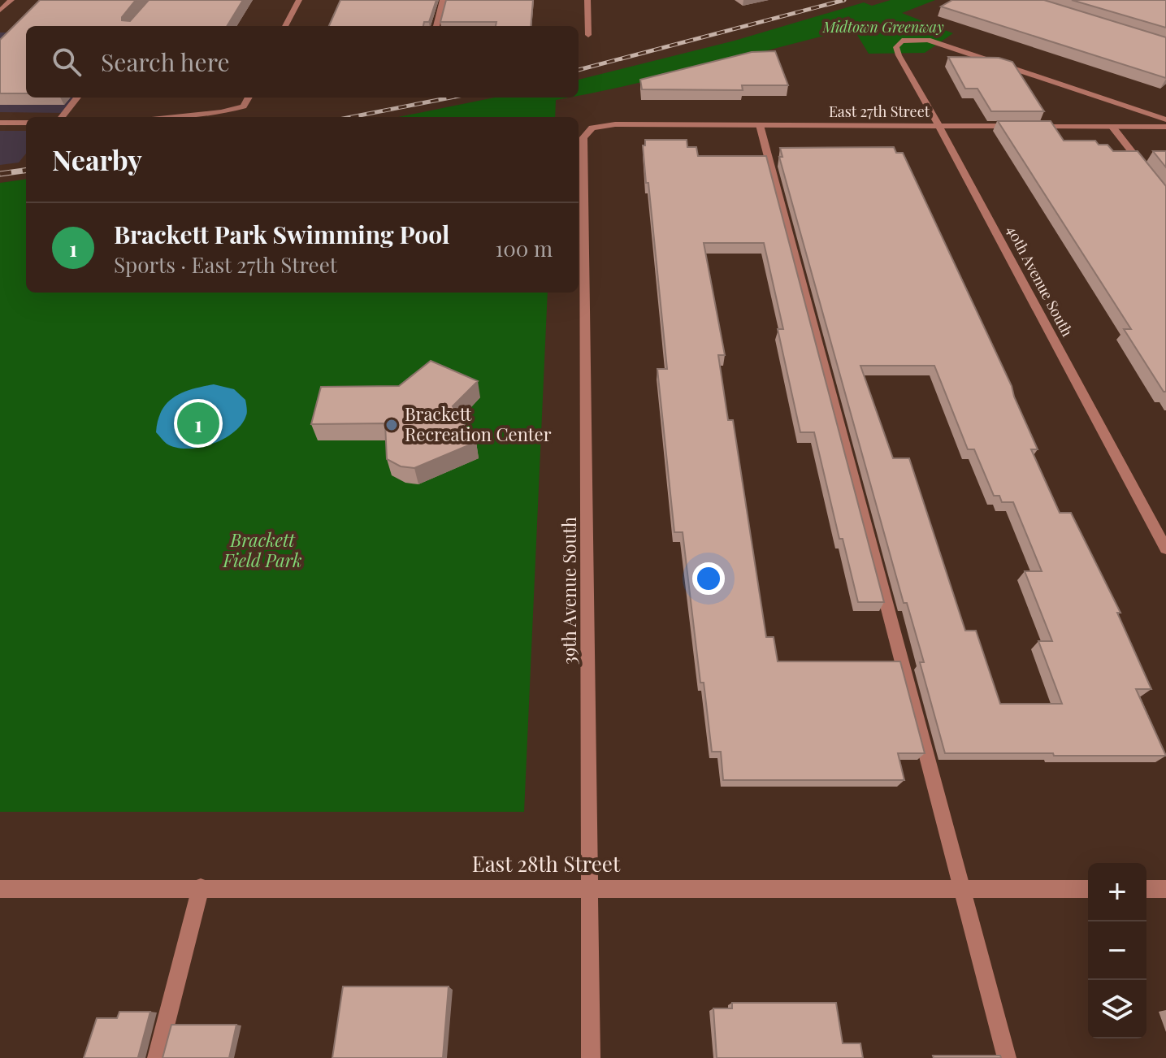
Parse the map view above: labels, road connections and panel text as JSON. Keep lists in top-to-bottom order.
{
  "streets": {
    "street": [
      "East 27th Street",
      "40th Avenue South",
      "39th Avenue South",
      "East 28th Street"
    ]
  },
  "crossings": [
    ["East 27th Street", "40th Avenue South"],
    ["East 27th Street", "39th Avenue South"],
    ["39th Avenue South", "East 28th Street"]
  ],
  "parks": ["Midtown Greenway", "Brackett Field Park"],
  "places": ["Brackett Recreation Center"],
  "page": {
    "search": "Search here",
    "heading": "Nearby",
    "list": [
      {
        "mark": "1",
        "name": "Brackett Park Swimming Pool",
        "note": "Sports · East 27th Street",
        "value": "100 m"
      }
    ],
    "pins": "1",
    "map_buttons": ["+", "−"]
  }
}
